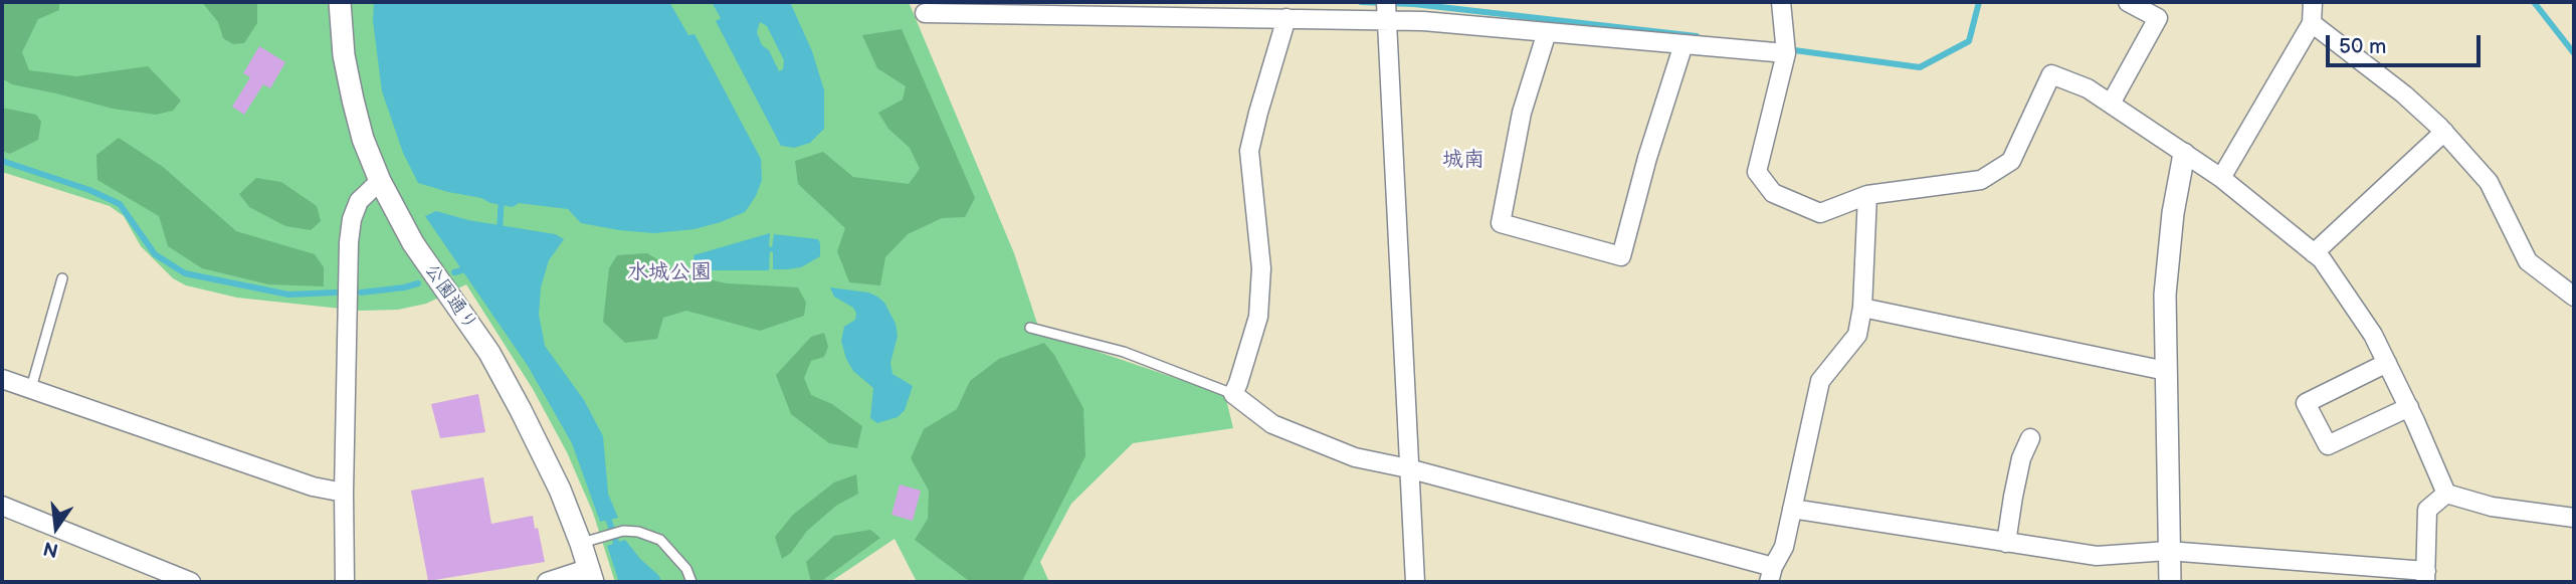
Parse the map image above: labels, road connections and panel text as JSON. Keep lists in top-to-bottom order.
{
  "streets": {
    "street": ["公園通り"]
  },
  "districts": ["城南", "水城公園"],
  "scale_bar": "50 m",
  "north": "bottom"
}
